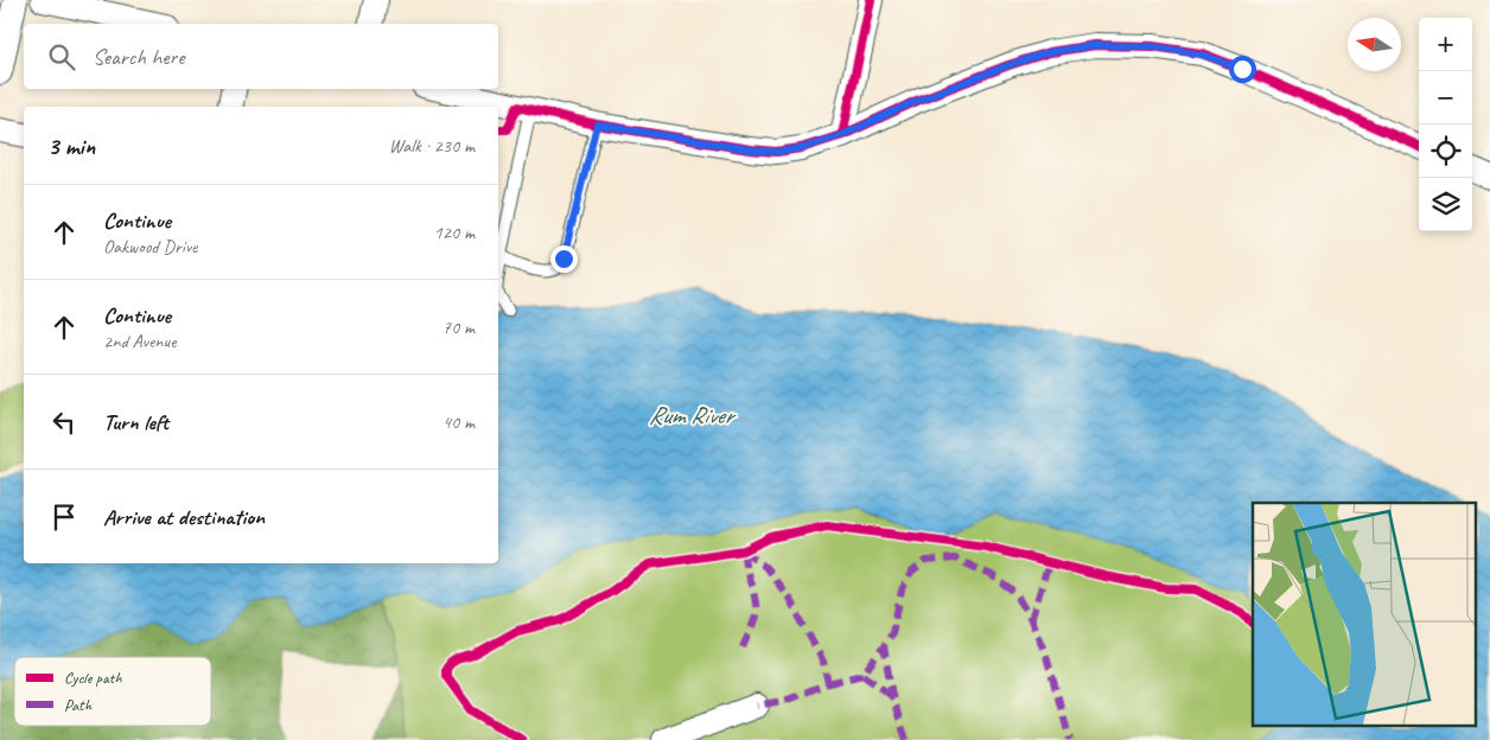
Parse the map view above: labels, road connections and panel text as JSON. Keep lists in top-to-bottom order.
{
  "water": ["Rum River"],
  "legend": ["Cycle path", "Path"],
  "north": "left",
  "page": {
    "map_buttons": ["+", "−"],
    "search": "Search here",
    "heading": ["3 min", "Walk · 230 m"],
    "list": [
      ["Continue", "Oakwood Drive", "120 m"],
      ["Continue", "2nd Avenue", "70 m"],
      ["Turn left", "40 m"],
      "Arrive at destination"
    ]
  }
}
